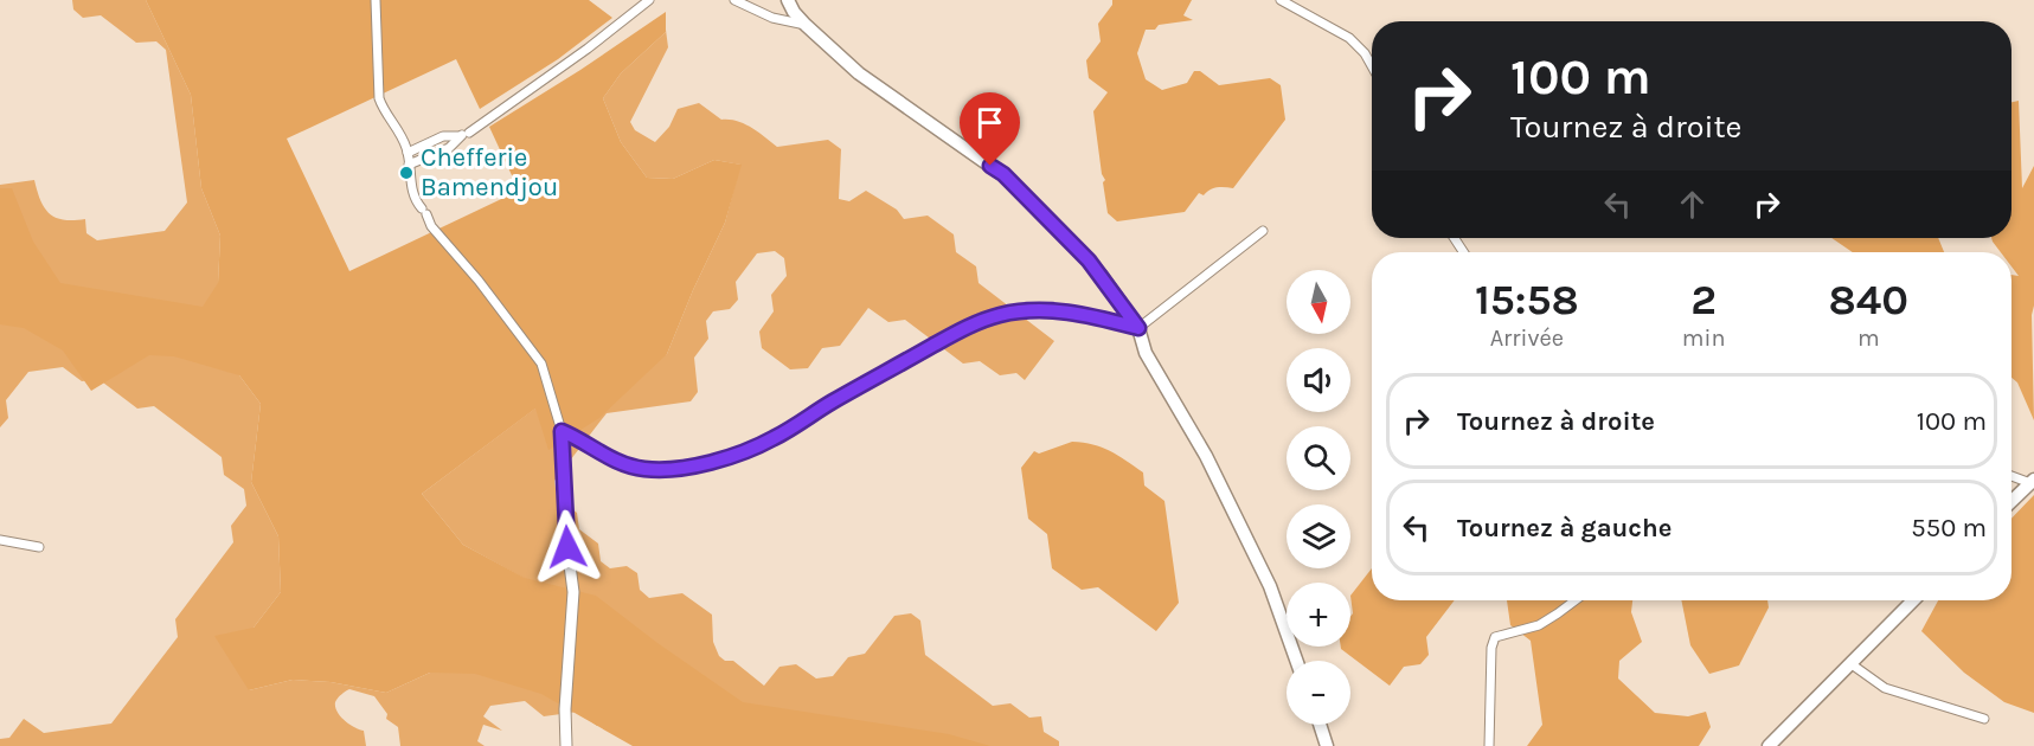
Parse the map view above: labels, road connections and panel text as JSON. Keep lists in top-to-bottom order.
{
  "places": ["Chefferie Bamendjou"],
  "north": "bottom",
  "page": {
    "turn": ["100 m", "Tournez à droite"],
    "eta": [
      "15:58",
      "Arrivée",
      "2",
      "min",
      "840",
      "m"
    ],
    "map_buttons": ["+", "−"],
    "list": [
      {
        "name": "Tournez à droite",
        "value": "100 m"
      },
      {
        "name": "Tournez à gauche",
        "value": "550 m"
      }
    ]
  }
}
